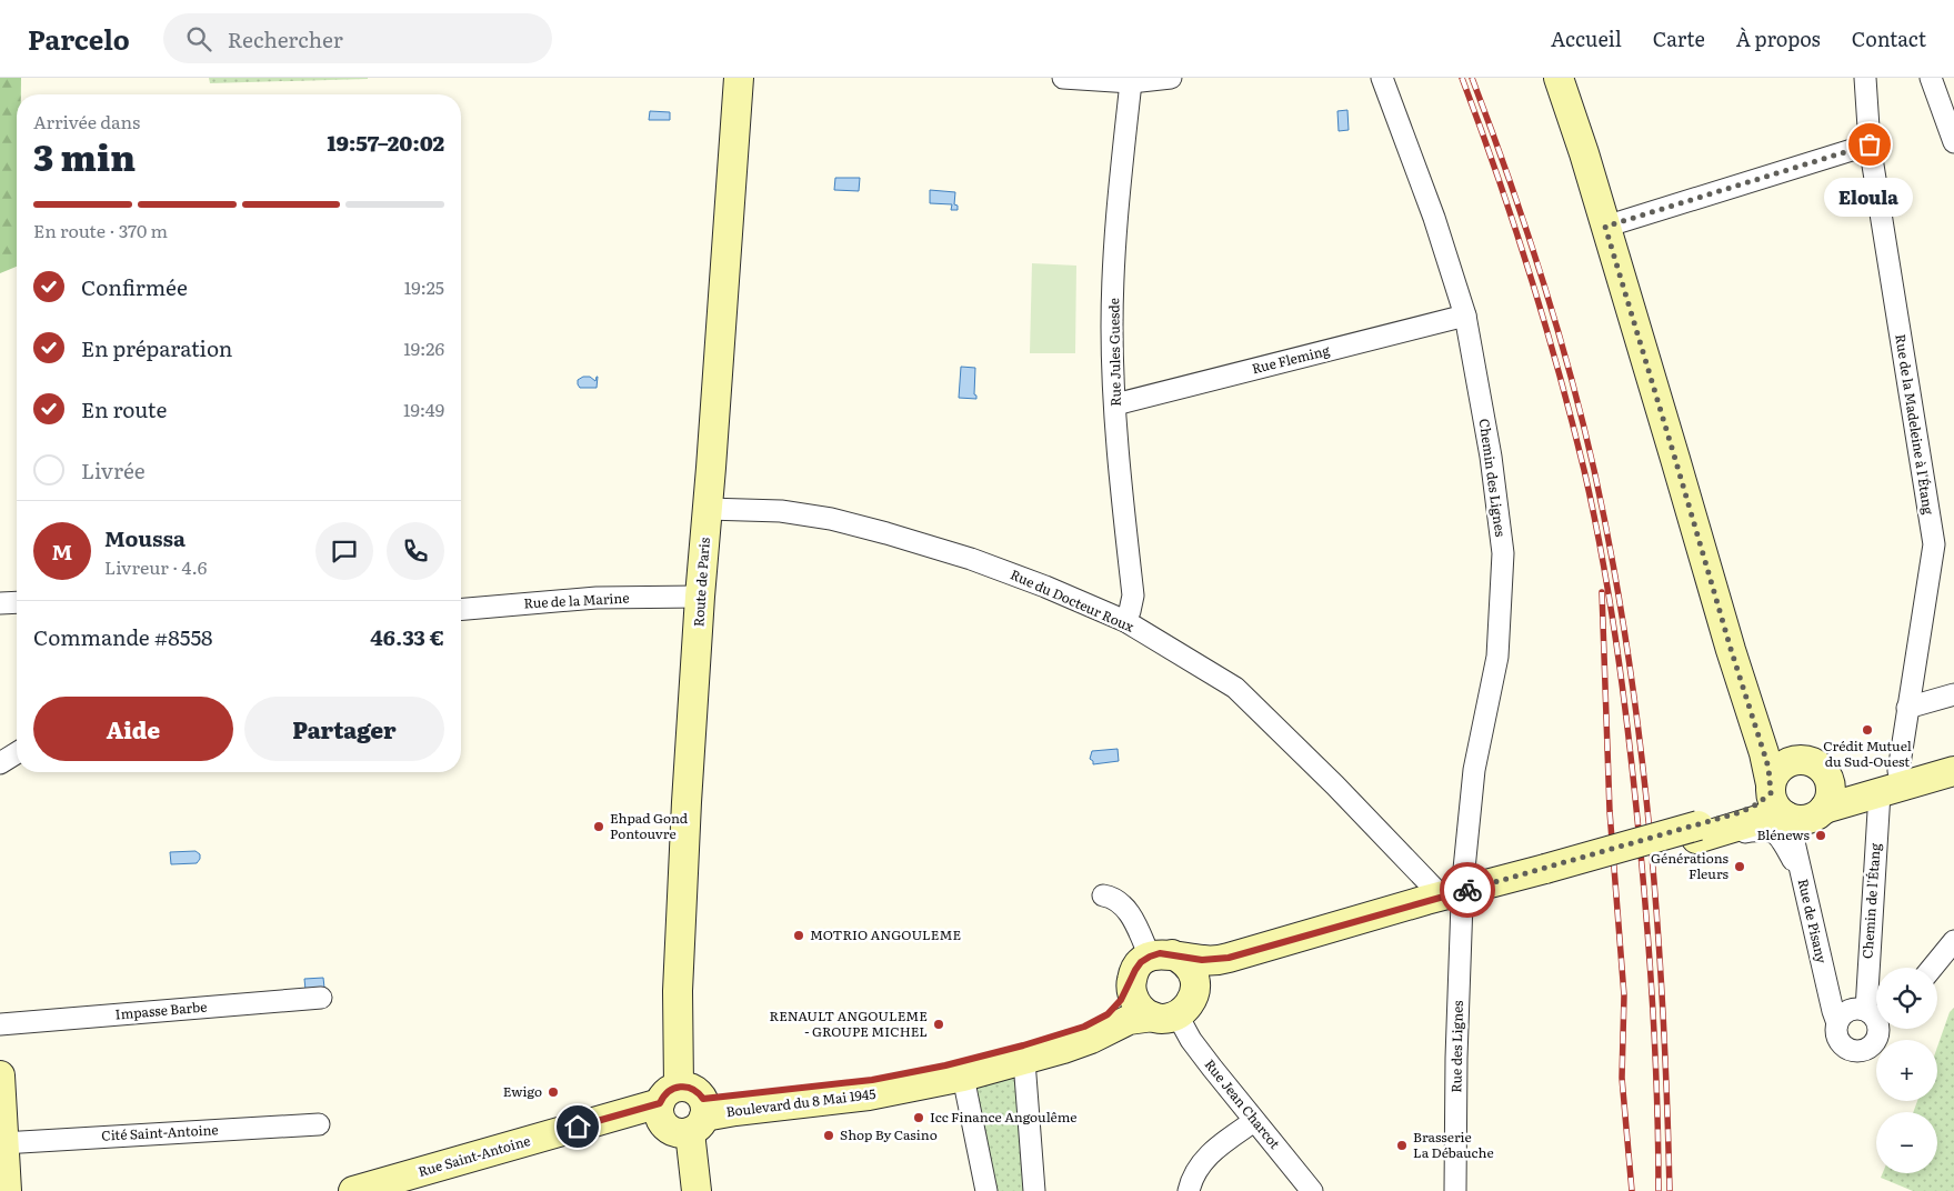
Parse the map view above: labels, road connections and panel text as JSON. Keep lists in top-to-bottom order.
{
  "streets": {
    "main road": [
      "Route de Paris",
      "Rue de Pisany",
      "Boulevard du 8 Mai 1945",
      "Rue Saint-Antoine"
    ],
    "street": [
      "Rue Jules Guesde",
      "Rue Fleming",
      "Rue de la Madeleine à l'Étang",
      "Chemin des Lignes",
      "Rue de la Marine",
      "Rue du Docteur Roux",
      "Chemin de l'Étang",
      "Impasse Barbe",
      "Rue des Lignes",
      "Rue Jean Charcot",
      "Cité Saint-Antoine"
    ]
  },
  "crossings": [
    ["Rue Jules Guesde", "Rue Fleming"],
    ["Rue Jules Guesde", "Rue du Docteur Roux"],
    ["Rue Fleming", "Chemin des Lignes"],
    ["Chemin des Lignes", "Rue du Docteur Roux"],
    ["Chemin des Lignes", "Rue des Lignes"],
    ["Chemin des Lignes", "Boulevard du 8 Mai 1945"],
    ["Route de Paris", "Rue de la Marine"],
    ["Route de Paris", "Rue du Docteur Roux"],
    ["Route de Paris", "Boulevard du 8 Mai 1945"],
    ["Route de Paris", "Rue Saint-Antoine"],
    ["Rue du Docteur Roux", "Rue des Lignes"],
    ["Rue du Docteur Roux", "Boulevard du 8 Mai 1945"],
    ["Rue de Pisany", "Boulevard du 8 Mai 1945"],
    ["Rue des Lignes", "Boulevard du 8 Mai 1945"],
    ["Boulevard du 8 Mai 1945", "Rue Jean Charcot"],
    ["Boulevard du 8 Mai 1945", "Rue Saint-Antoine"]
  ],
  "places": [
    "Eloula",
    "Crédit Mutuel du Sud-Ouest",
    "Ehpad Gond Pontouvre",
    "Blénews",
    "Générations Fleurs",
    "MOTRIO ANGOULEME",
    "RENAULT ANGOULEME - GROUPE MICHEL",
    "Ewigo",
    "Icc Finance Angoulême",
    "Shop By Casino",
    "Brasserie La Débauche"
  ],
  "page": {
    "header": "Parcelo",
    "search": "Rechercher",
    "nav": [
      "Accueil",
      "Carte",
      "À propos",
      "Contact"
    ],
    "heading": ["3 min", "Arrivée dans", "19:57–20:02"],
    "panel": [
      "Moussa",
      "Livreur · 4.6",
      "Commande #8558",
      "46.33 €"
    ],
    "bubble": "Eloula",
    "bar": "En route · 370 m",
    "list": [
      ["Confirmée", "19:25"],
      ["En préparation", "19:26"],
      ["En route", "19:49"],
      "Livrée"
    ],
    "round": "M",
    "buttons": ["Aide", "Partager"],
    "map_buttons": ["+", "−"]
  }
}
